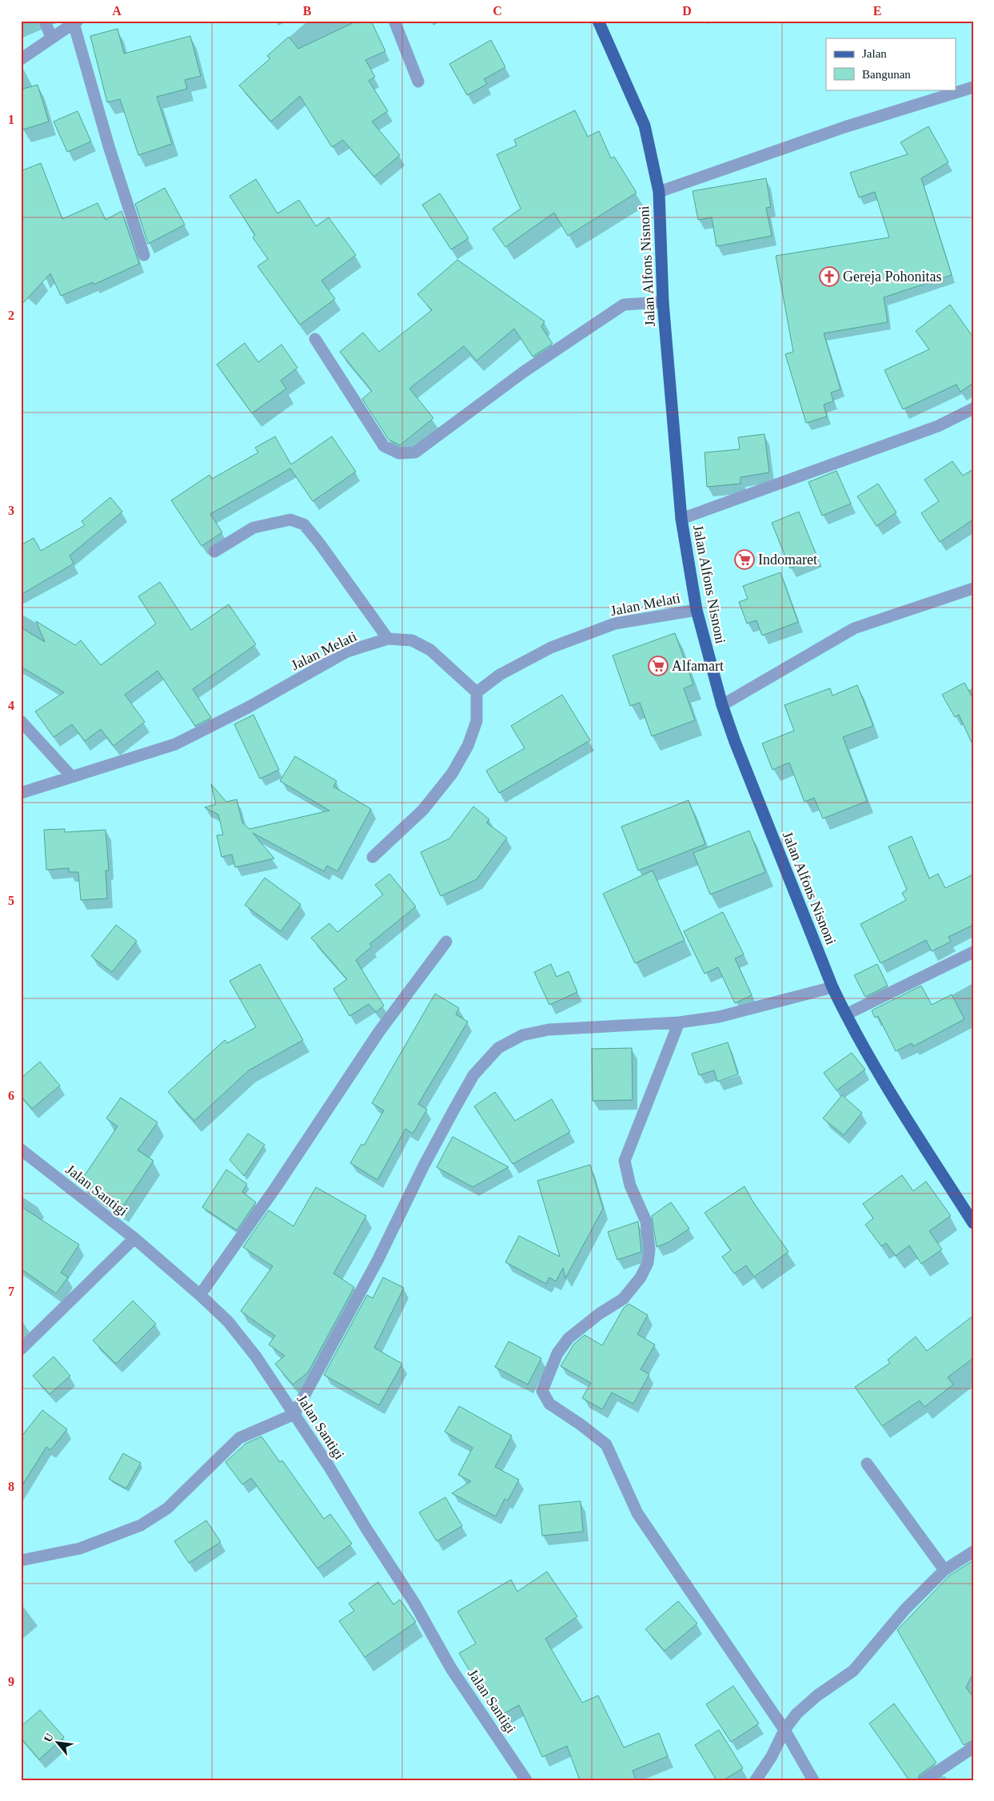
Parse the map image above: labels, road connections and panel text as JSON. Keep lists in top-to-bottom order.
{
  "streets": {
    "main road": ["Jalan Alfons Nisnoni"],
    "street": ["Jalan Melati", "Jalan Santigi"]
  },
  "crossings": [
    ["Jalan Alfons Nisnoni", "Jalan Melati"]
  ],
  "places": {
    "church": ["Gereja Pohonitas"],
    "supermarket": ["Indomaret", "Alfamart"]
  },
  "legend": ["Jalan", "Bangunan"],
  "north": "top left",
  "grid": {
    "columns": [
      "A",
      "B",
      "C",
      "D",
      "E"
    ],
    "rows": [
      "1",
      "2",
      "3",
      "4",
      "5",
      "6",
      "7",
      "8",
      "9"
    ]
  }
}
